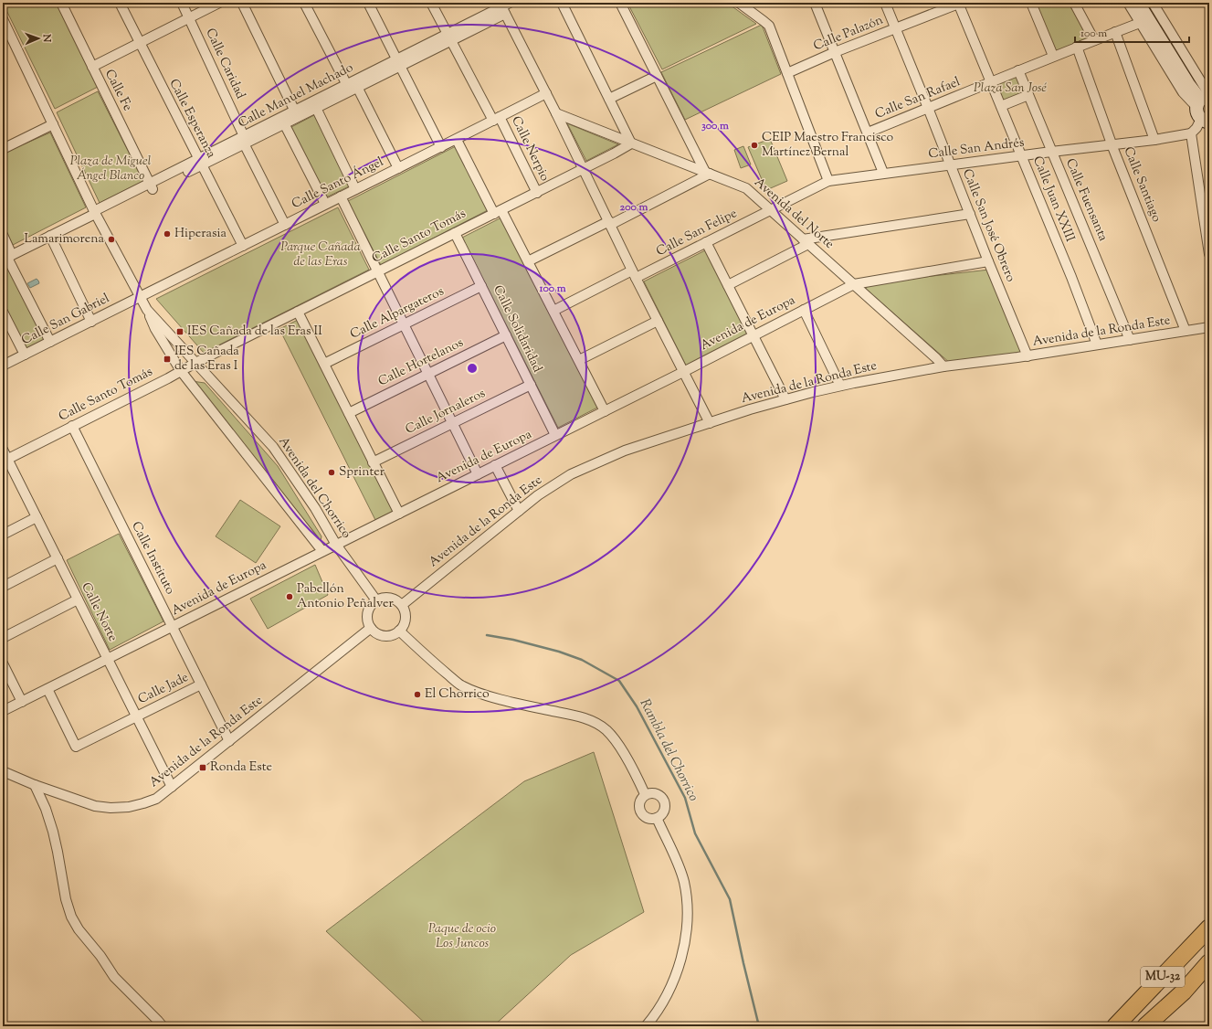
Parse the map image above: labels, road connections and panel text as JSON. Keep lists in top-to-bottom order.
{
  "streets": {
    "highway": ["MU-32"],
    "street": [
      "Calle Palazón",
      "Calle Caridad",
      "Calle Fe",
      "Calle Manuel Machado",
      "Calle San Rafael",
      "Calle Esperanza",
      "Calle Nerpio",
      "Calle San Andrés",
      "Calle Santo Ángel",
      "Calle Santiago",
      "Calle Juan XXIII",
      "Calle Fuensanta",
      "Avenida del Norte",
      "Calle San José Obrero",
      "Calle San Felipe",
      "Calle Santo Tomás",
      "Calle Alpargateros",
      "Calle San Gabriel",
      "Avenida de Europa",
      "Calle Solidaridad",
      "Avenida de la Ronda Este",
      "Calle Hortelanos",
      "Calle Jornaleros",
      "Avenida del Chorrico",
      "Calle Instituto",
      "Calle Norte",
      "Calle Jade"
    ]
  },
  "crossings": [
    ["Calle Palazón", "Calle Juan XXIII"],
    ["Calle Palazón", "Calle San José Obrero"],
    ["Calle Caridad", "Calle Manuel Machado"],
    ["Calle Caridad", "Calle Santo Ángel"],
    ["Calle Fe", "Calle Manuel Machado"],
    ["Calle Manuel Machado", "Calle Esperanza"],
    ["Calle Manuel Machado", "Calle Nerpio"],
    ["Calle Manuel Machado", "Avenida del Chorrico"],
    ["Calle San Rafael", "Calle Santiago"],
    ["Calle San Rafael", "Calle Juan XXIII"],
    ["Calle San Rafael", "Calle Fuensanta"],
    ["Calle San Rafael", "Calle San José Obrero"],
    ["Calle Esperanza", "Calle Santo Ángel"],
    ["Calle Nerpio", "Calle Santo Ángel"],
    ["Calle Nerpio", "Calle Santo Tomás"],
    ["Calle San Andrés", "Calle Santiago"],
    ["Calle San Andrés", "Calle Juan XXIII"],
    ["Calle San Andrés", "Calle Fuensanta"],
    ["Calle San Andrés", "Avenida del Norte"],
    ["Calle San Andrés", "Calle San José Obrero"],
    ["Calle San Andrés", "Calle San Felipe"],
    ["Calle Santo Ángel", "Calle San Gabriel"],
    ["Calle Santo Ángel", "Avenida del Chorrico"],
    ["Calle Santiago", "Avenida de la Ronda Este"],
    ["Calle Juan XXIII", "Avenida de la Ronda Este"],
    ["Calle Fuensanta", "Avenida de la Ronda Este"],
    ["Avenida del Norte", "Calle San Felipe"],
    ["Avenida del Norte", "Calle Santo Tomás"],
    ["Avenida del Norte", "Avenida de Europa"],
    ["Avenida del Norte", "Avenida de la Ronda Este"],
    ["Calle San José Obrero", "Avenida de Europa"],
    ["Calle San José Obrero", "Avenida de la Ronda Este"],
    ["Calle Santo Tomás", "Calle Solidaridad"],
    ["Calle Santo Tomás", "Avenida del Chorrico"],
    ["Calle Santo Tomás", "Calle Instituto"],
    ["Calle Santo Tomás", "Calle Norte"],
    ["Calle Alpargateros", "Calle Solidaridad"],
    ["Calle San Gabriel", "Avenida del Chorrico"],
    ["Avenida de Europa", "Calle Solidaridad"],
    ["Avenida de Europa", "Avenida del Chorrico"],
    ["Avenida de Europa", "Calle Instituto"],
    ["Avenida de Europa", "Calle Norte"],
    ["Avenida de Europa", "Calle Jade"],
    ["Calle Solidaridad", "Calle Hortelanos"],
    ["Calle Solidaridad", "Calle Jornaleros"],
    ["Avenida de la Ronda Este", "Avenida del Chorrico"],
    ["Avenida de la Ronda Este", "Calle Instituto"],
    ["Avenida de la Ronda Este", "Calle Norte"],
    ["Calle Instituto", "Calle Jade"],
    ["Calle Norte", "Calle Jade"]
  ],
  "water": ["Rambla del Chorrico"],
  "parks": [
    "Plaza San José",
    "Plaza de Miguel Ángel Blanco",
    "Parque Cañada de las Eras",
    "Paque de ocio Los Juncos"
  ],
  "places": {
    "other": [
      "CEIP Maestro Francisco Martínez Bernal",
      "Hiperasia",
      "Lamarimorena",
      "Sprinter",
      "Pabellón Antonio Peñalver",
      "El Chorrico"
    ],
    "transit": ["IES Cañada de las Eras II", "IES Cañada de las Eras I", "Ronda Este"]
  },
  "scale_bar": "100 m",
  "north": "right",
  "rings": ["300 m", "200 m", "100 m"]
}
